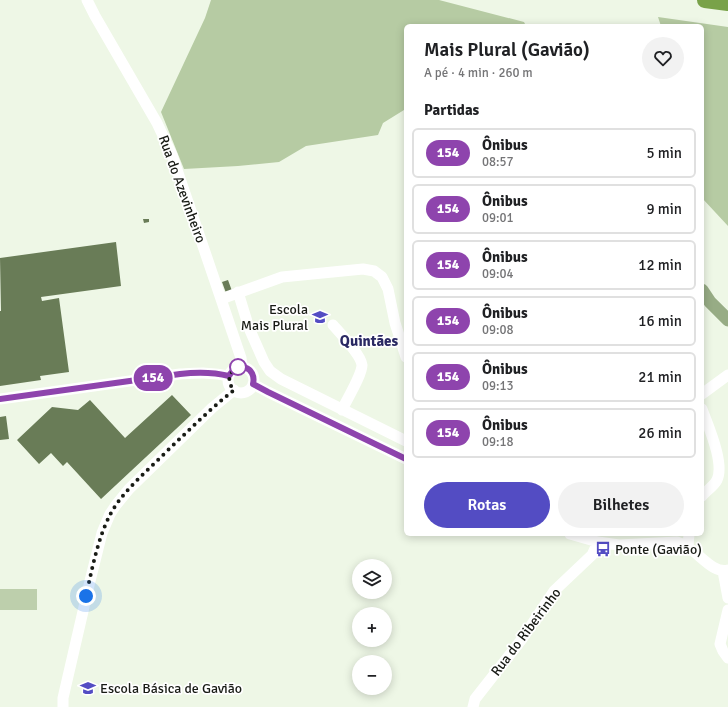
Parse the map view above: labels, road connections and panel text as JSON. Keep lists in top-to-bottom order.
{
  "streets": {
    "street": ["Rua do Azevinheiro", "Rua do Ribeirinho"]
  },
  "districts": ["Quintães"],
  "places": {
    "school or university": ["Escola Mais Plural", "Escola Básica de Gavião"],
    "bus stop": ["Ponte (Gavião)"]
  },
  "lines": ["bus line 154"],
  "page": {
    "on_map": "154",
    "heading": [
      ["Mais Plural (Gavião)", "A pé · 4 min · 260 m"],
      "Partidas"
    ],
    "list": [
      {
        "mark": "154",
        "name": "Ônibus",
        "note": "08:57",
        "value": "5 min"
      },
      {
        "mark": "154",
        "name": "Ônibus",
        "note": "09:01",
        "value": "9 min"
      },
      {
        "mark": "154",
        "name": "Ônibus",
        "note": "09:04",
        "value": "12 min"
      },
      {
        "mark": "154",
        "name": "Ônibus",
        "note": "09:08",
        "value": "16 min"
      },
      {
        "mark": "154",
        "name": "Ônibus",
        "note": "09:13",
        "value": "21 min"
      },
      {
        "mark": "154",
        "name": "Ônibus",
        "note": "09:18",
        "value": "26 min"
      }
    ],
    "buttons": ["Rotas", "Bilhetes"],
    "map_buttons": ["+", "−"]
  }
}
